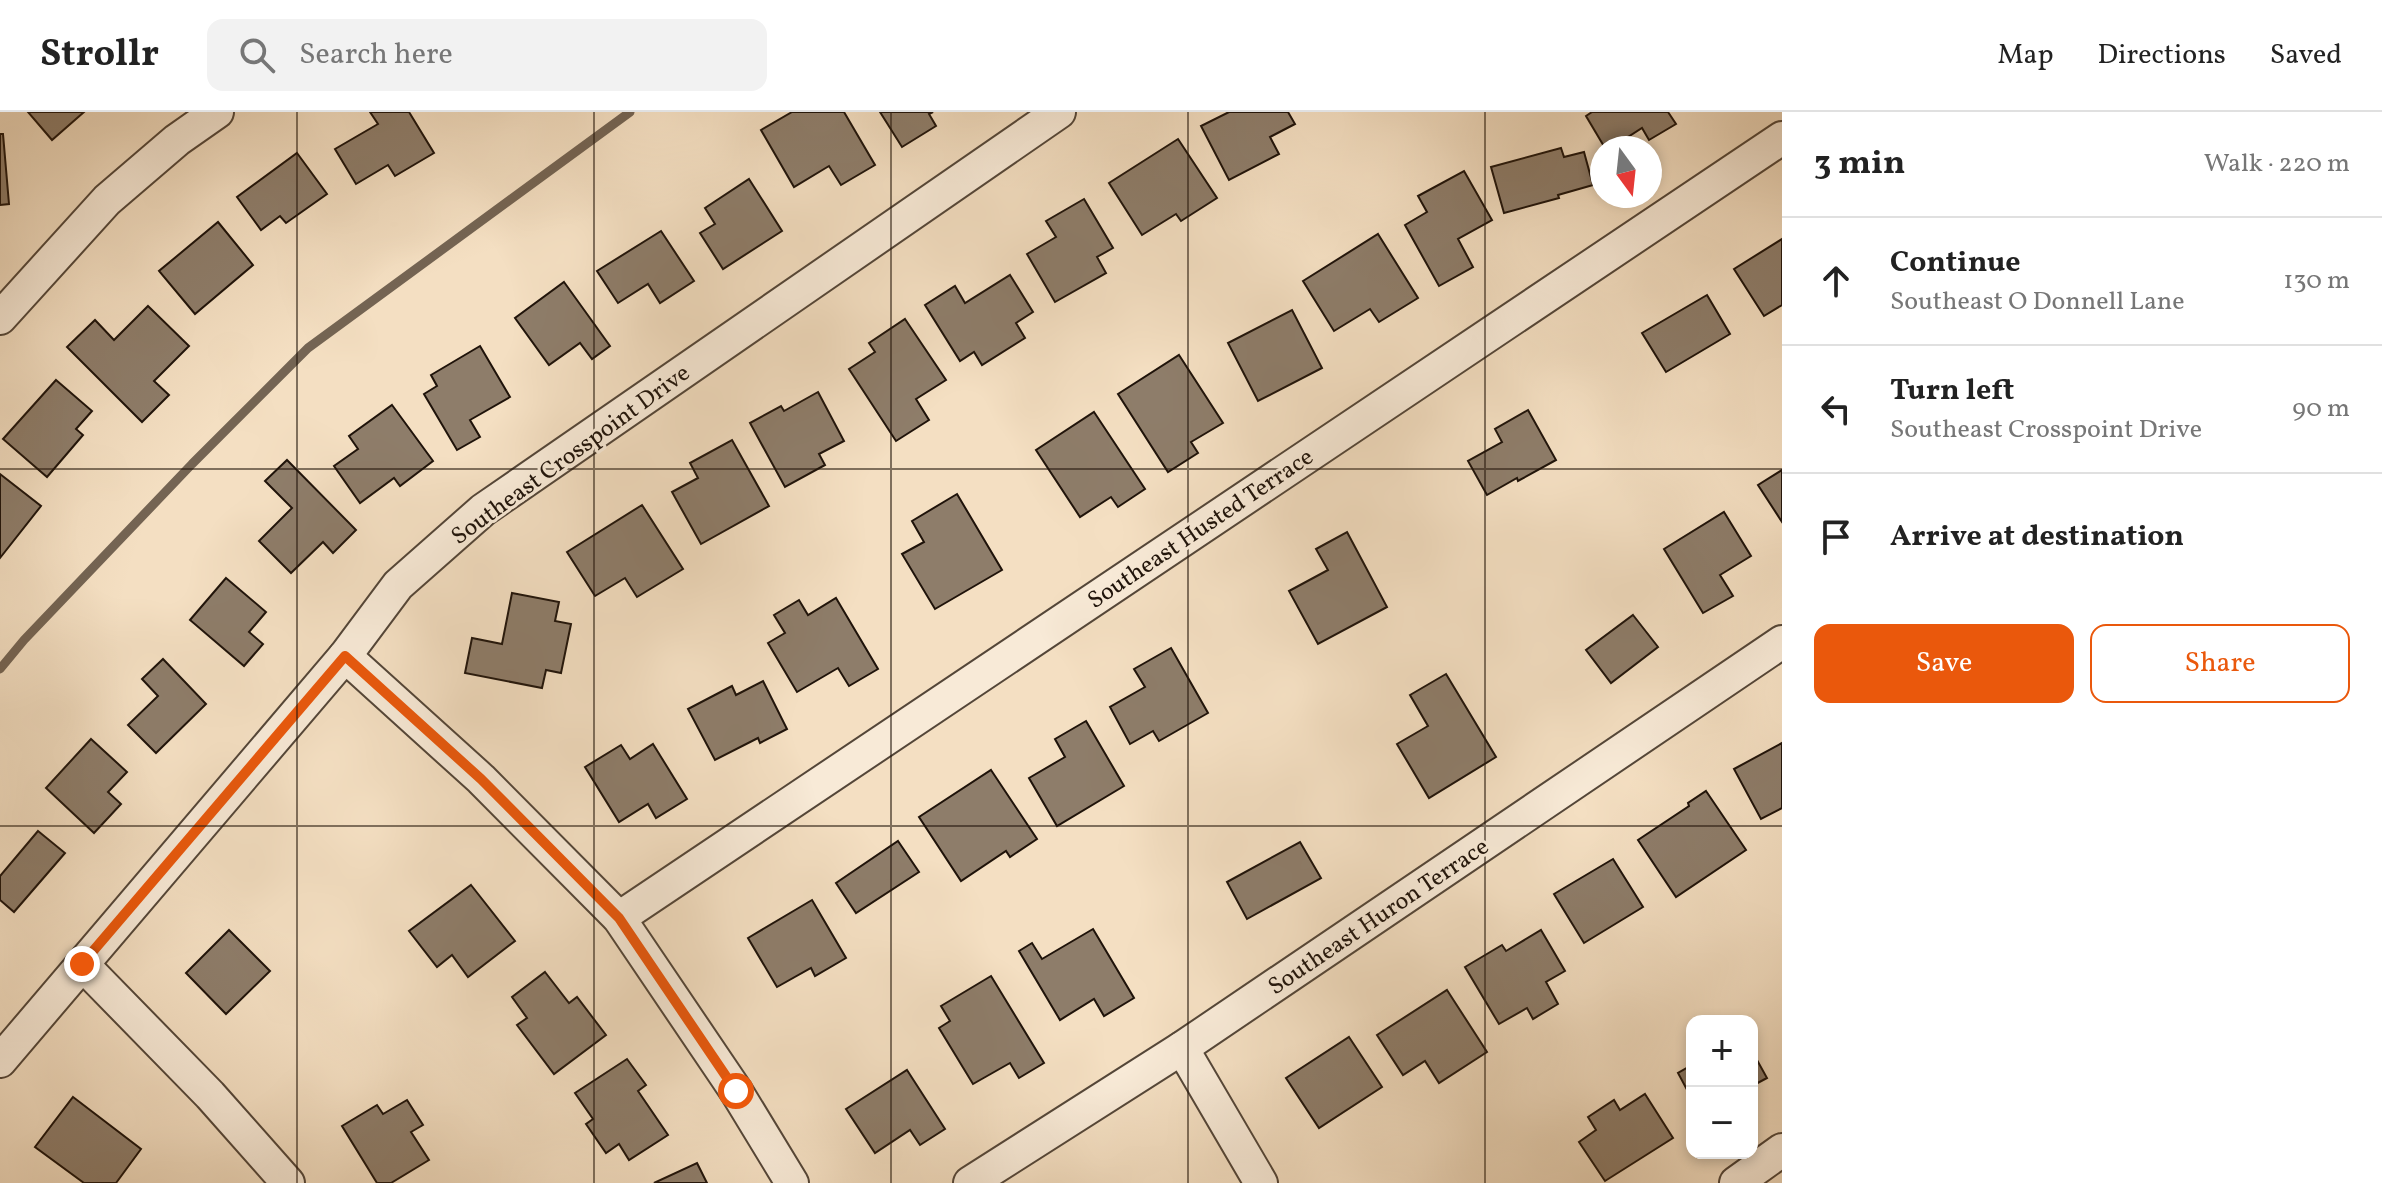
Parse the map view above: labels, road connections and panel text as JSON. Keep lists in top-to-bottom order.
{
  "streets": {
    "street": ["Southeast Crosspoint Drive", "Southeast Husted Terrace", "Southeast Huron Terrace"]
  },
  "north": "bottom",
  "page": {
    "header": "Strollr",
    "search": "Search here",
    "nav": ["Map", "Directions", "Saved"],
    "heading": ["3 min", "Walk · 220 m"],
    "list": [
      ["Continue", "Southeast O Donnell Lane", "130 m"],
      ["Turn left", "Southeast Crosspoint Drive", "90 m"],
      "Arrive at destination"
    ],
    "buttons": ["Save", "Share"],
    "map_buttons": ["+", "−"]
  }
}
